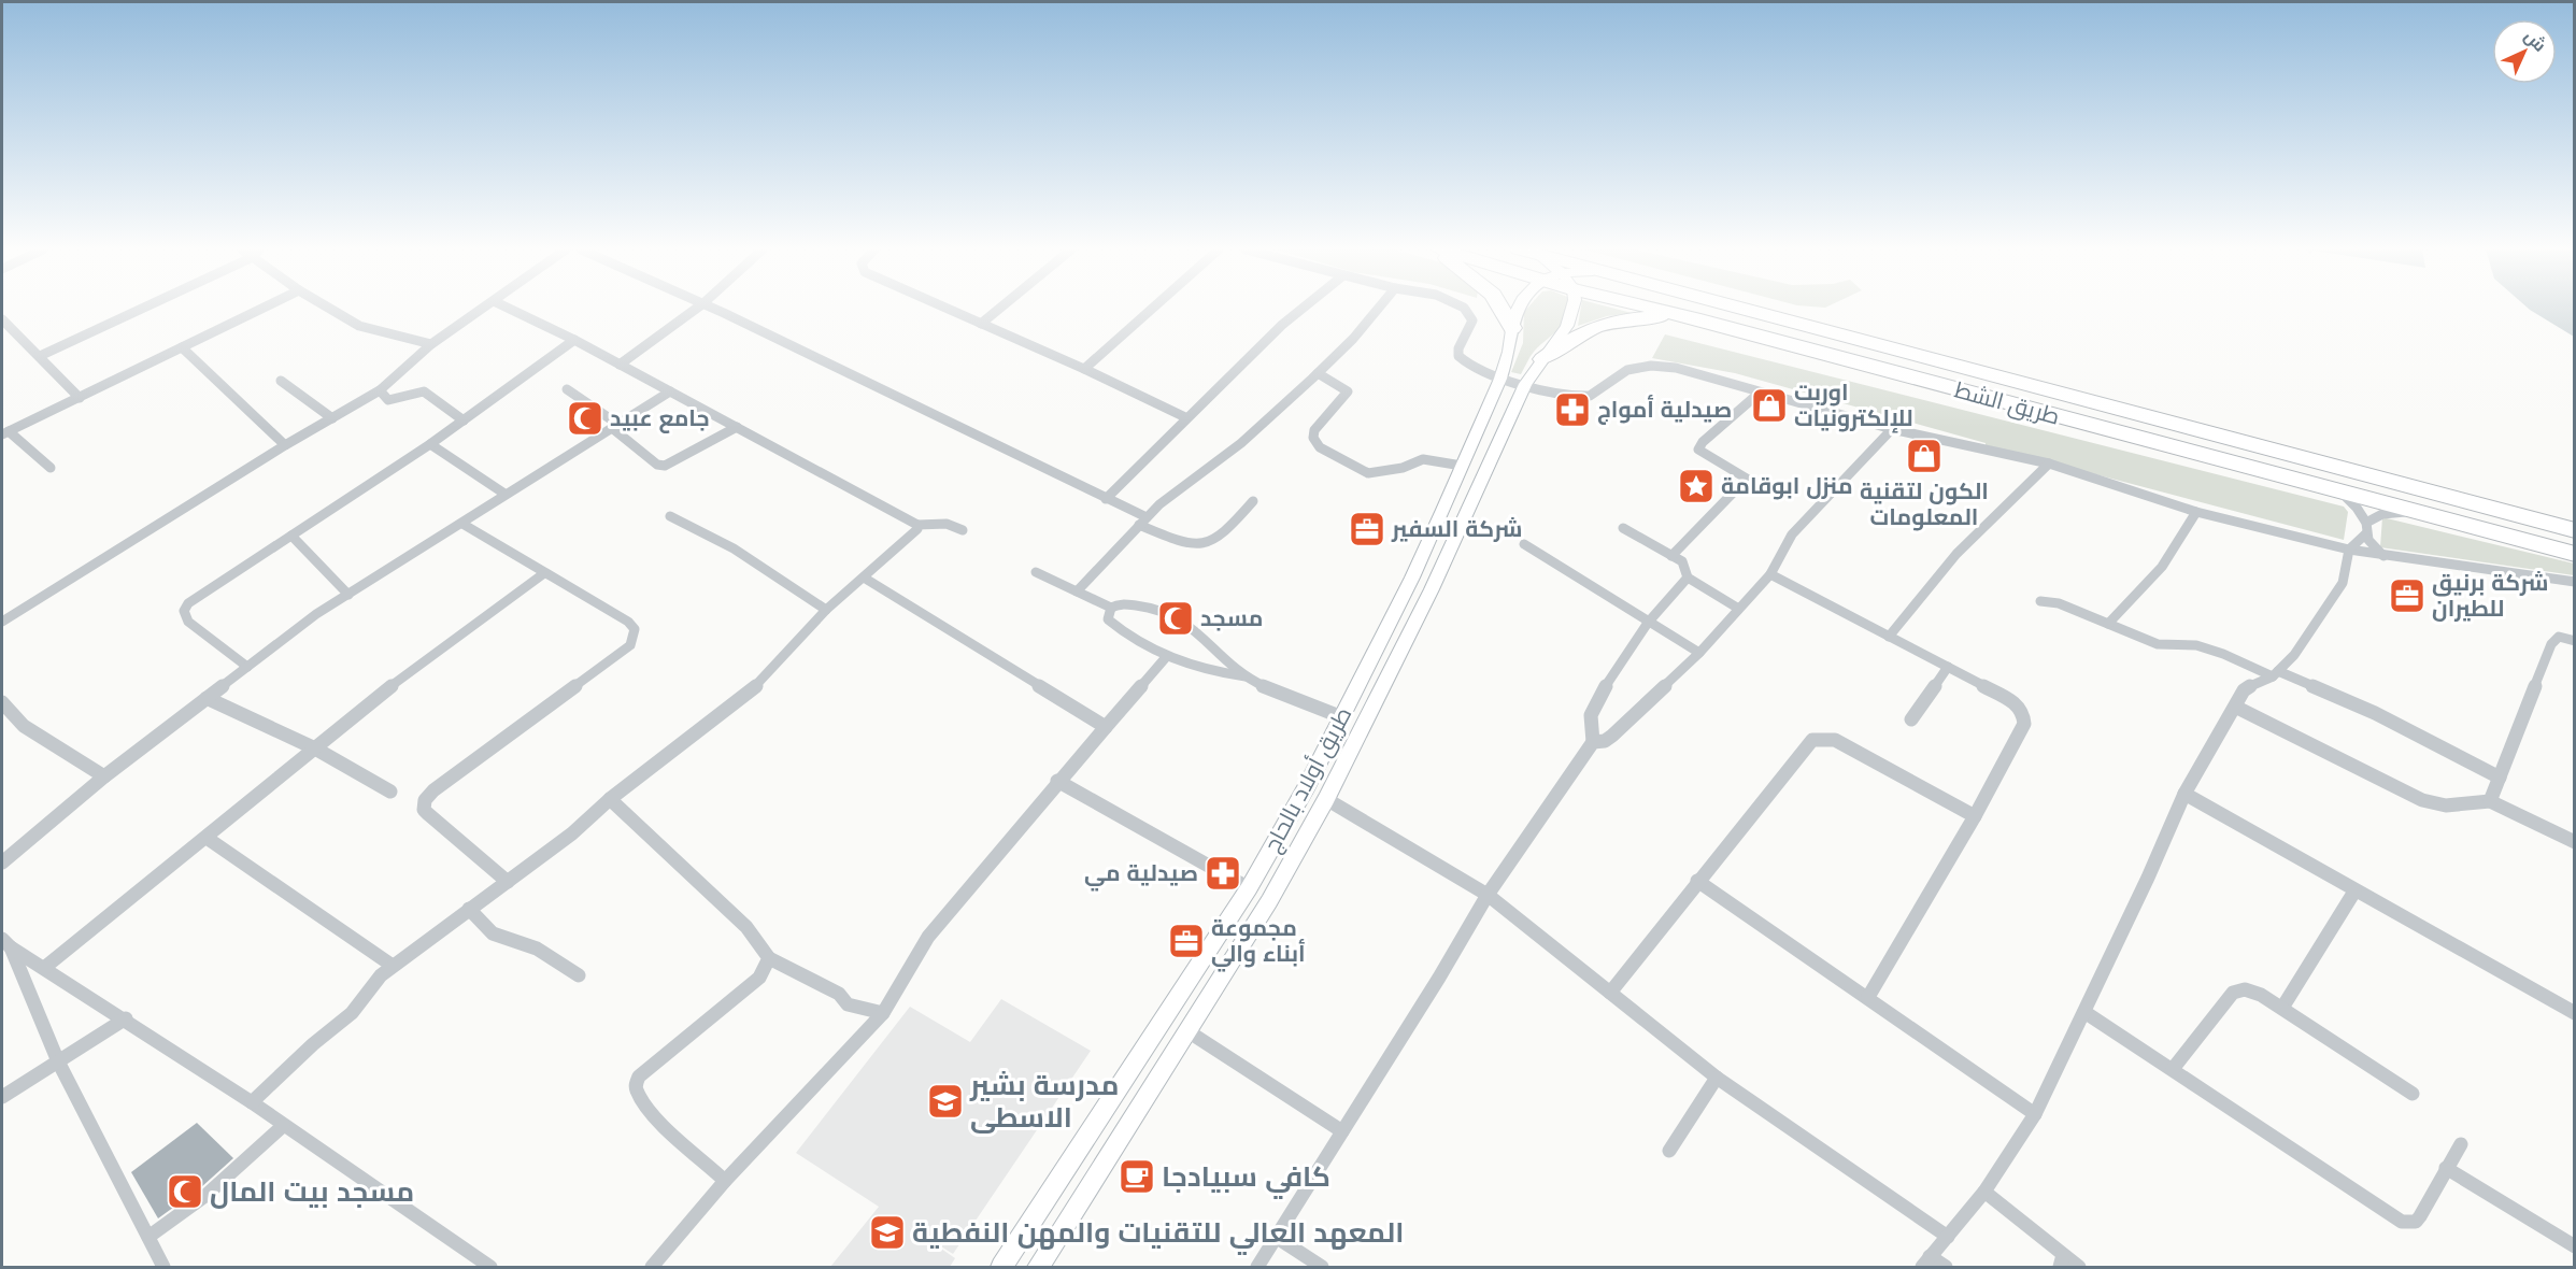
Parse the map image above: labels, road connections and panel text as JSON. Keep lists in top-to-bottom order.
{
  "streets": {
    "highway": ["طريق الشط"],
    "main road": ["طريق أولاد بالحاج"]
  },
  "places": {
    "shop": ["اوربت للإلكترونيات", "الكون لتقنية المعلومات"],
    "pharmacy": ["صيدلية أمواج", "صيدلية مي"],
    "mosque": ["جامع عبيد", "مسجد", "مسجد بيت المال"],
    "place": ["منزل ابوقامة"],
    "office": ["شركة السفير", "شركة برنيق للطيران", "مجموعة أبناء والي"],
    "school or university": ["مدرسة بشير الاسطى", "المعهد العالي للتقنيات والمهن النفطية"],
    "cafe": ["كافي سبيادجا"]
  },
  "north": "top right"
}
